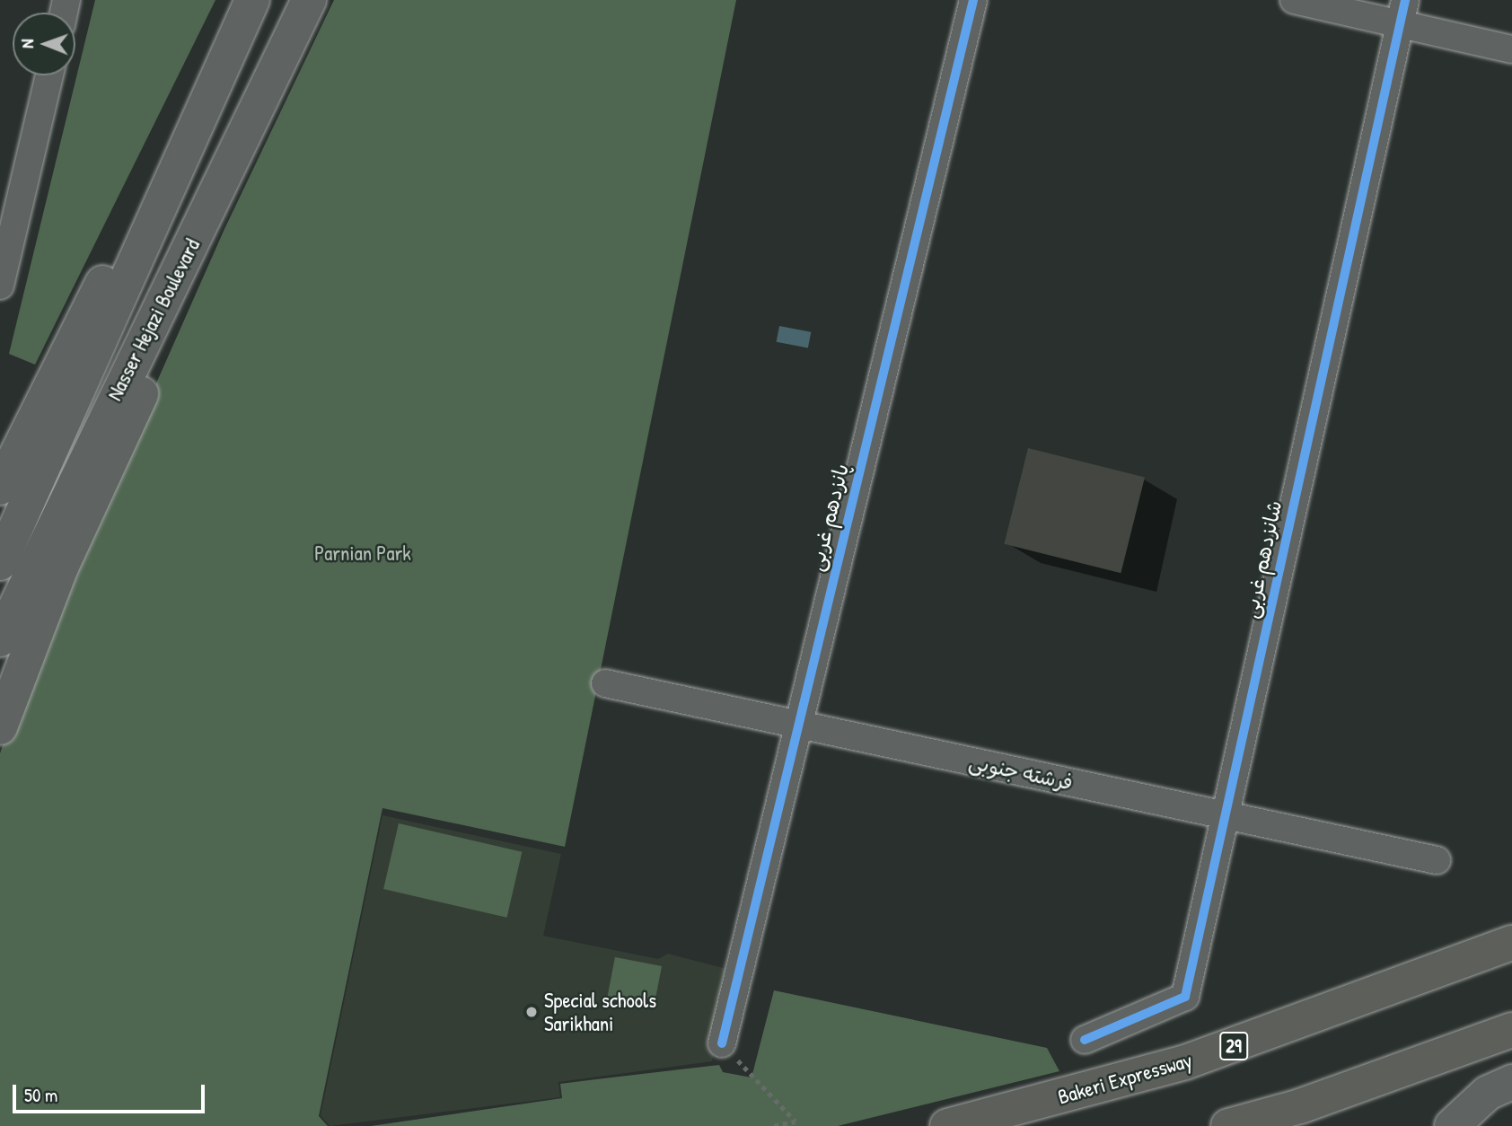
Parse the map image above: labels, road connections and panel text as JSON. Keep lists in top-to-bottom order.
{
  "streets": {
    "highway": ["29", "Bakeri Expressway"],
    "main road": ["Nasser Hejazi Boulevard"],
    "street": ["پانزدهم غربی", "شانزدهم غربی", "فرشته جنوبی"]
  },
  "crossings": [
    ["پانزدهم غربی", "فرشته جنوبی"],
    ["شانزدهم غربی", "فرشته جنوبی"]
  ],
  "parks": ["Parnian Park"],
  "places": ["Special schools Sarikhani"],
  "scale_bar": "50 m",
  "north": "left"
}
